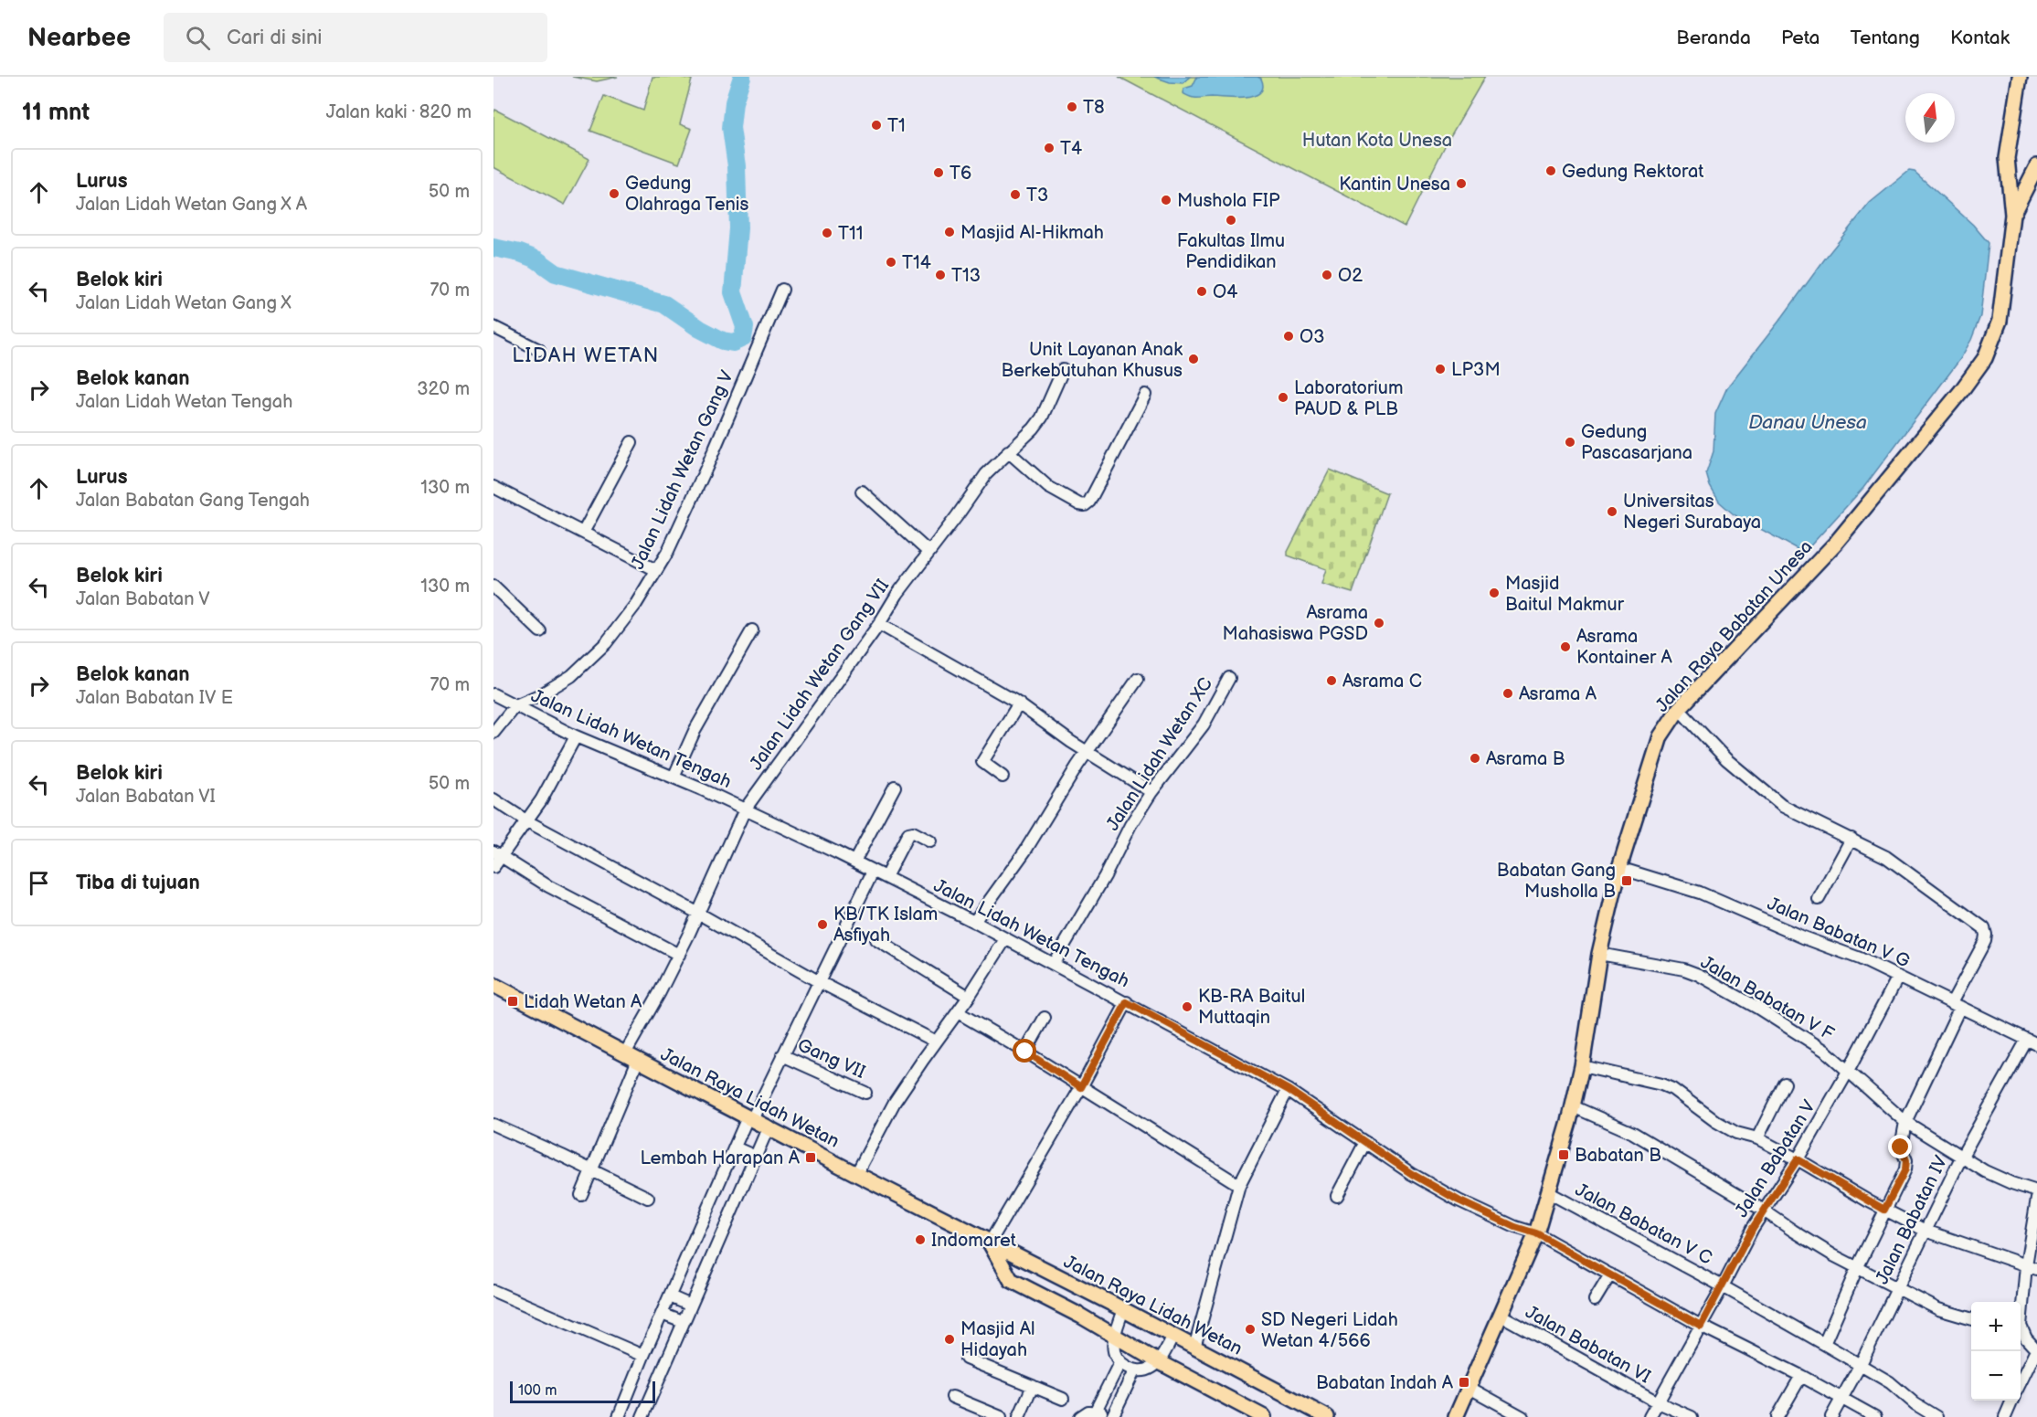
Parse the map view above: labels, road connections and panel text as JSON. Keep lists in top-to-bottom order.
{
  "streets": {
    "main road": ["Jalan Raya Babatan Unesa", "Jalan Raya Lidah Wetan"],
    "street": [
      "Jalan Lidah Wetan Gang V",
      "Jalan Lidah Wetan Gang VII",
      "Jalan Lidah Wetan Tengah",
      "Jalan Lidah Wetan XC",
      "Jalan Babatan V G",
      "Jalan Babatan V F",
      "Gang VII",
      "Jalan Babatan V",
      "Jalan Babatan IV",
      "Jalan Babatan V C",
      "Jalan Babatan VI"
    ]
  },
  "crossings": [
    ["Jalan Lidah Wetan Gang V", "Jalan Lidah Wetan Tengah"],
    ["Jalan Raya Babatan Unesa", "Jalan Lidah Wetan Tengah"],
    ["Jalan Raya Babatan Unesa", "Jalan Babatan V G"],
    ["Jalan Raya Babatan Unesa", "Jalan Babatan V F"],
    ["Jalan Raya Babatan Unesa", "Jalan Babatan V C"],
    ["Jalan Raya Babatan Unesa", "Jalan Babatan VI"],
    ["Jalan Lidah Wetan Gang VII", "Jalan Lidah Wetan Tengah"],
    ["Jalan Lidah Wetan Gang VII", "Jalan Raya Lidah Wetan"],
    ["Jalan Lidah Wetan Tengah", "Jalan Lidah Wetan XC"],
    ["Jalan Lidah Wetan Tengah", "Jalan Babatan V"],
    ["Jalan Lidah Wetan Tengah", "Jalan Babatan IV"],
    ["Jalan Babatan V G", "Jalan Babatan V"],
    ["Jalan Babatan V G", "Jalan Babatan IV"],
    ["Jalan Babatan V F", "Jalan Babatan V"],
    ["Jalan Babatan V F", "Jalan Babatan IV"],
    ["Jalan Babatan V", "Jalan Babatan V C"],
    ["Jalan Babatan V", "Jalan Babatan VI"],
    ["Jalan Babatan IV", "Jalan Babatan V C"]
  ],
  "districts": ["LIDAH WETAN"],
  "water": ["Danau Unesa"],
  "parks": ["Hutan Kota Unesa"],
  "places": {
    "other": [
      "T8",
      "T1",
      "T4",
      "Gedung Rektorat",
      "T6",
      "Kantin Unesa",
      "Gedung Olahraga Tenis",
      "T3",
      "Mushola FIP",
      "Fakultas Ilmu Pendidikan",
      "Masjid Al-Hikmah",
      "T11",
      "T14",
      "T13",
      "O2",
      "O4",
      "O3",
      "Unit Layanan Anak Berkebutuhan Khusus",
      "LP3M",
      "Laboratorium PAUD & PLB",
      "Gedung Pascasarjana",
      "Universitas Negeri Surabaya",
      "Masjid Baitul Makmur",
      "Asrama Mahasiswa PGSD",
      "Asrama Kontainer A",
      "Asrama C",
      "Asrama A",
      "Asrama B",
      "KB/TK Islam Asfiyah",
      "KB-RA Baitul Muttaqin",
      "Indomaret",
      "SD Negeri Lidah Wetan 4/566",
      "Masjid Al Hidayah"
    ],
    "transit": [
      "Babatan Gang Musholla B",
      "Lidah Wetan A",
      "Babatan B",
      "Lembah Harapan A",
      "Babatan Indah A"
    ]
  },
  "scale_bar": "100 m",
  "north": "top",
  "page": {
    "header": "Nearbee",
    "search": "Cari di sini",
    "nav": [
      "Beranda",
      "Peta",
      "Tentang",
      "Kontak"
    ],
    "heading": ["11 mnt", "Jalan kaki · 820 m"],
    "list": [
      ["Lurus", "Jalan Lidah Wetan Gang X A", "50 m"],
      ["Belok kiri", "Jalan Lidah Wetan Gang X", "70 m"],
      ["Belok kanan", "Jalan Lidah Wetan Tengah", "320 m"],
      ["Lurus", "Jalan Babatan Gang Tengah", "130 m"],
      ["Belok kiri", "Jalan Babatan V", "130 m"],
      ["Belok kanan", "Jalan Babatan IV E", "70 m"],
      ["Belok kiri", "Jalan Babatan VI", "50 m"],
      "Tiba di tujuan"
    ],
    "map_buttons": ["+", "−"],
    "scale": "100 m"
  }
}
